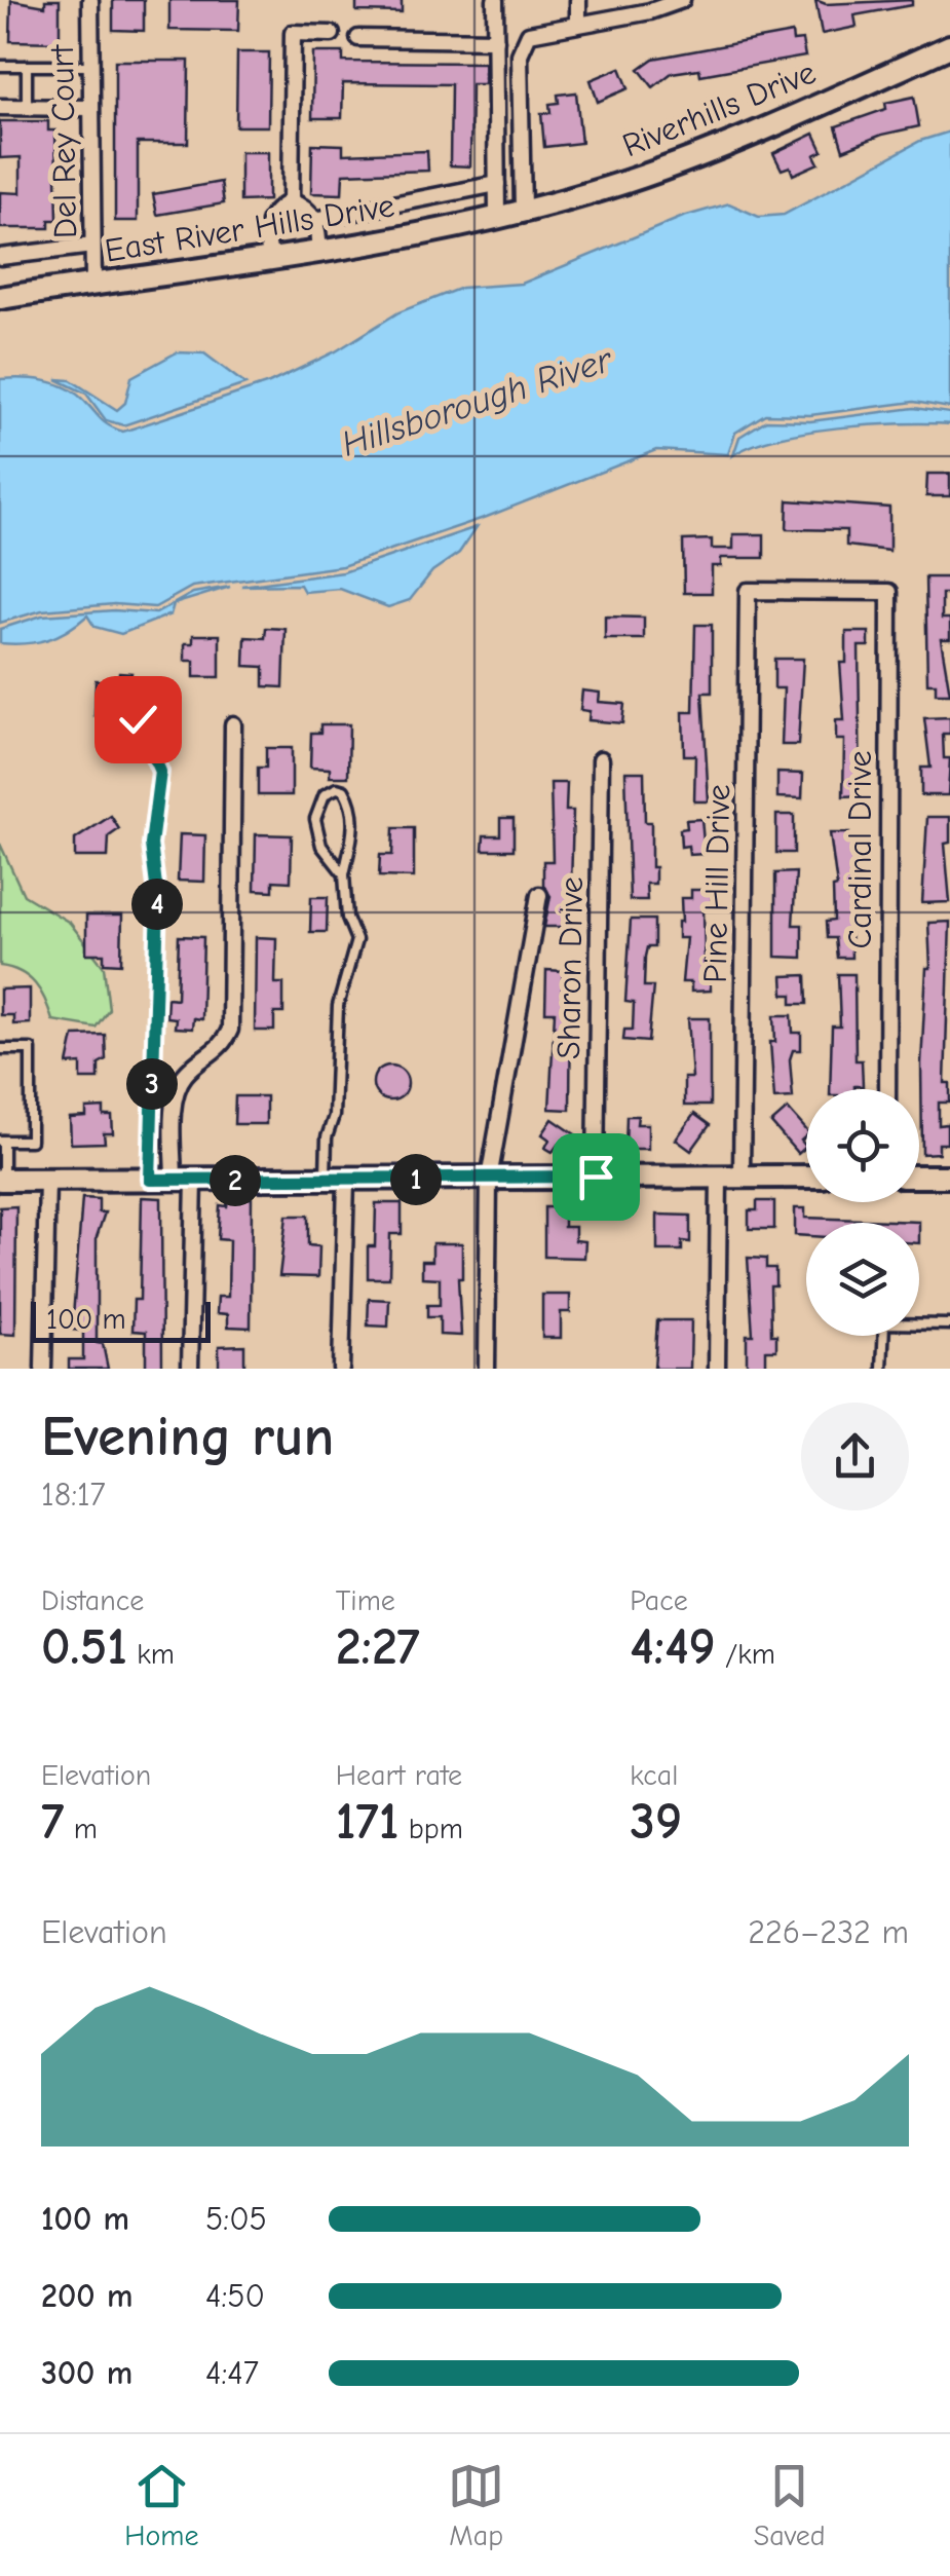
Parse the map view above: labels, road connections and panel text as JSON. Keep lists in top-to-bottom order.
{
  "streets": {
    "street": [
      "Riverhills Drive",
      "Del Rey Court",
      "East River Hills Drive",
      "Cardinal Drive",
      "Pine Hill Drive",
      "Sharon Drive"
    ]
  },
  "crossings": [
    ["Riverhills Drive", "East River Hills Drive"],
    ["Del Rey Court", "East River Hills Drive"],
    ["Cardinal Drive", "Pine Hill Drive"]
  ],
  "water": ["Hillsborough River"],
  "scale_bar": "100 m",
  "page": {
    "pins": [
      "4",
      "3",
      "1",
      "2"
    ],
    "scale": "100 m",
    "heading": ["Evening run", "18:17"],
    "stats": [
      ["Distance", "0.51 km"],
      ["Time", "2:27"],
      ["Pace", "4:49 /km"],
      ["Elevation", "7 m"],
      ["Heart rate", "171 bpm"],
      ["kcal", "39"]
    ],
    "chart": ["Elevation", "226–232 m"],
    "list": [
      {
        "name": "100 m",
        "note": "5:05"
      },
      {
        "name": "200 m",
        "note": "4:50"
      },
      {
        "name": "300 m",
        "note": "4:47"
      }
    ],
    "tabs": ["Home", "Map", "Saved"]
  }
}
